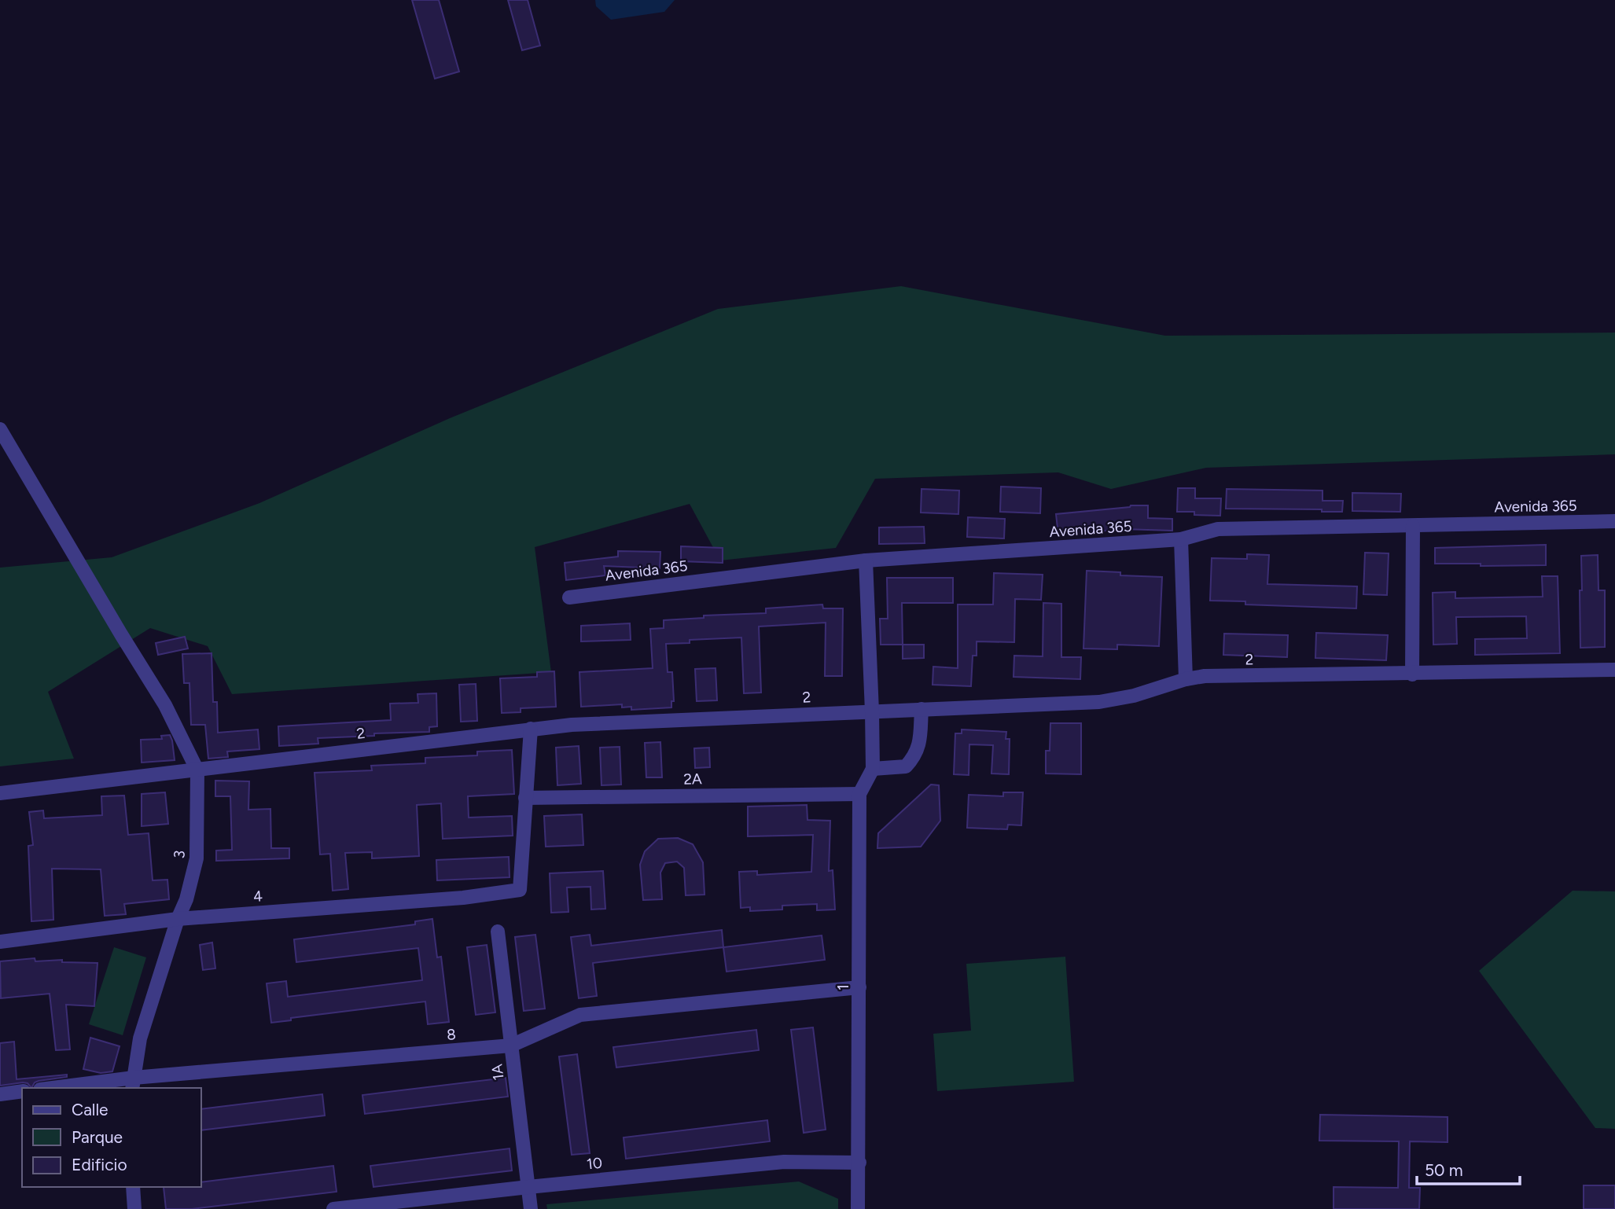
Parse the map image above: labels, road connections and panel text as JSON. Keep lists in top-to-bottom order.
{
  "streets": {
    "street": [
      "Avenida 365",
      "2",
      "2A",
      "3",
      "4",
      "1",
      "8",
      "1A",
      "10"
    ]
  },
  "crossings": [
    ["Avenida 365", "1"],
    ["2", "3"],
    ["2", "1"],
    ["2A", "4"],
    ["2A", "1"],
    ["3", "4"],
    ["3", "8"],
    ["1", "8"],
    ["1", "10"],
    ["8", "1A"],
    ["1A", "10"]
  ],
  "legend": ["Calle", "Parque", "Edificio"],
  "scale_bar": "50 m"
}
